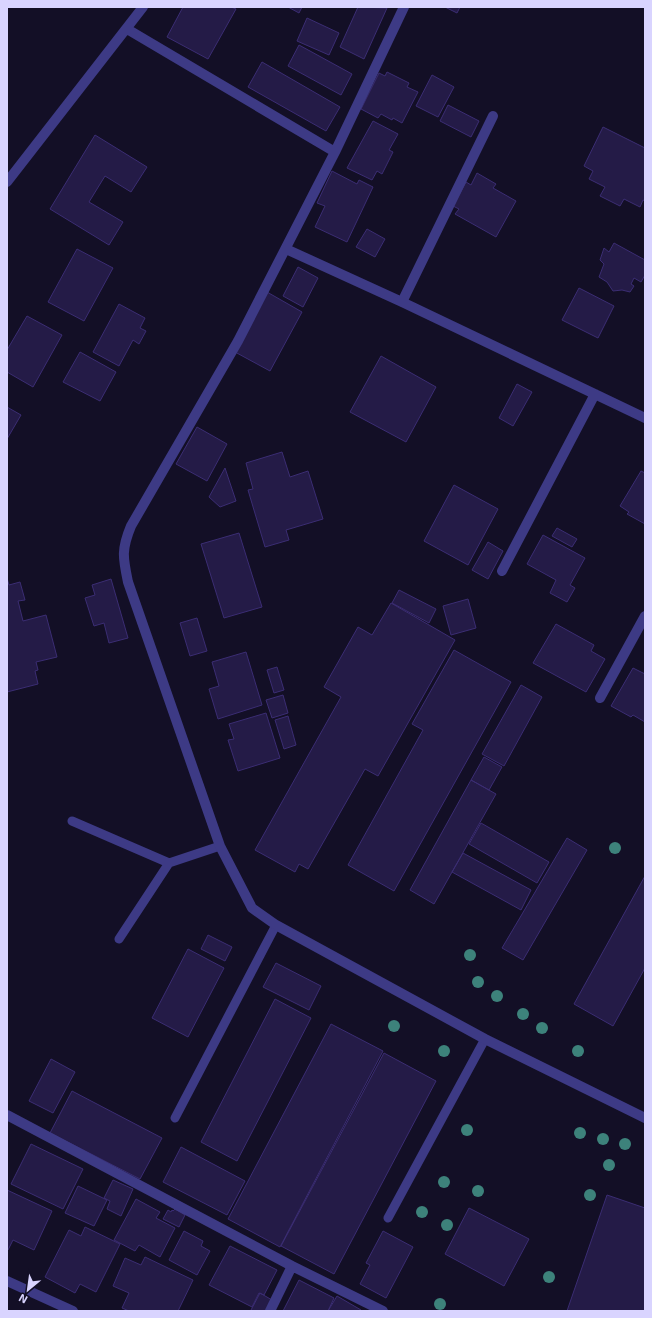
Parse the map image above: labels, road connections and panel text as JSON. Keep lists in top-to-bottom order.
{
  "north": "bottom left"
}
